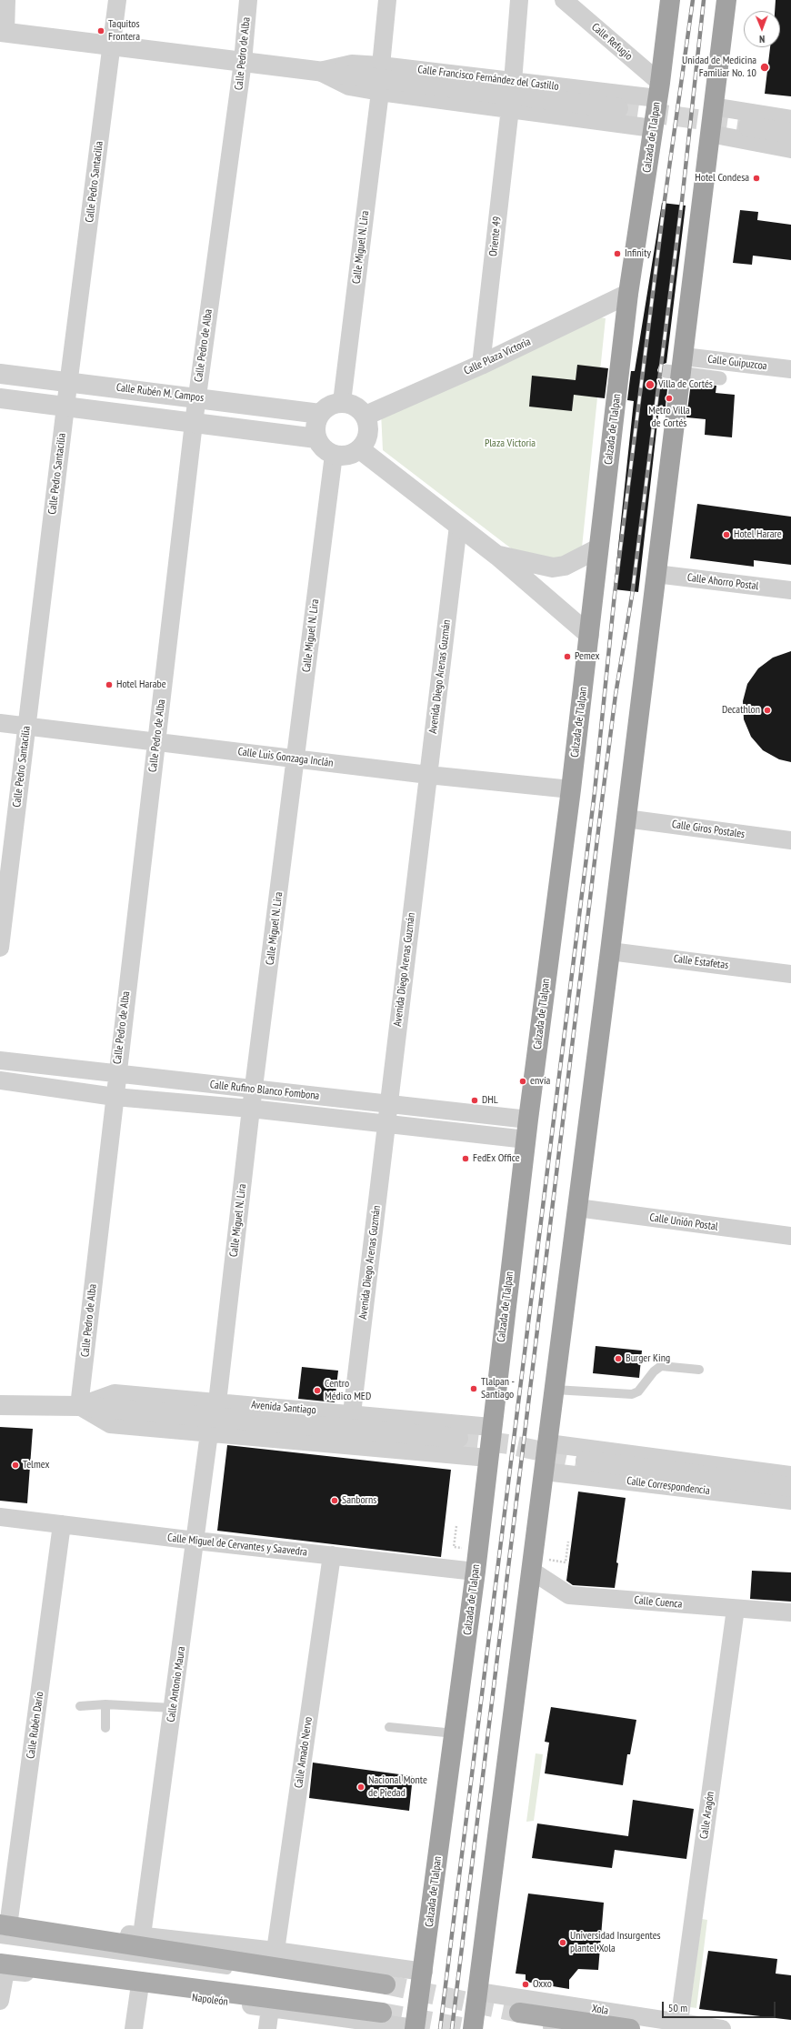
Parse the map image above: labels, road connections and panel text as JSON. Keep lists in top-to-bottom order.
{
  "streets": {
    "highway": ["Calzada de Tlalpan"],
    "main road": ["Napoleón", "Xola"],
    "street": [
      "Calle Refugio",
      "Calle Pedro de Alba",
      "Calle Francisco Fernández del Castillo",
      "Calle Pedro Santacilia",
      "Oriente 49",
      "Calle Miguel N. Lira",
      "Calle Plaza Victoria",
      "Calle Guipuzcoa",
      "Calle Rubén M. Campos",
      "Calle Ahorro Postal",
      "Avenida Diego Arenas Guzmán",
      "Calle Luis Gonzaga Inclán",
      "Calle Giros Postales",
      "Calle Estafetas",
      "Calle Rufino Blanco Fombona",
      "Calle Unión Postal",
      "Avenida Santiago",
      "Calle Correspondencia",
      "Calle Miguel de Cervantes y Saavedra",
      "Calle Cuenca",
      "Calle Antonio Maura",
      "Calle Rubén Darío",
      "Calle Amado Nervo",
      "Calle Aragón"
    ]
  },
  "crossings": [
    ["Calle Refugio", "Calle Francisco Fernández del Castillo"],
    ["Calle Refugio", "Calzada de Tlalpan"],
    ["Calle Pedro de Alba", "Calle Francisco Fernández del Castillo"],
    ["Calle Pedro de Alba", "Calle Rubén M. Campos"],
    ["Calle Pedro de Alba", "Calle Luis Gonzaga Inclán"],
    ["Calle Pedro de Alba", "Calle Rufino Blanco Fombona"],
    ["Calle Pedro de Alba", "Avenida Santiago"],
    ["Calle Francisco Fernández del Castillo", "Calzada de Tlalpan"],
    ["Calle Francisco Fernández del Castillo", "Calle Pedro Santacilia"],
    ["Calle Francisco Fernández del Castillo", "Oriente 49"],
    ["Calle Francisco Fernández del Castillo", "Calle Miguel N. Lira"],
    ["Calzada de Tlalpan", "Calle Plaza Victoria"],
    ["Calzada de Tlalpan", "Calle Luis Gonzaga Inclán"],
    ["Calzada de Tlalpan", "Calle Rufino Blanco Fombona"],
    ["Calzada de Tlalpan", "Avenida Santiago"],
    ["Calzada de Tlalpan", "Calle Miguel de Cervantes y Saavedra"],
    ["Calzada de Tlalpan", "Napoleón"],
    ["Calle Pedro Santacilia", "Calle Rubén M. Campos"],
    ["Calle Pedro Santacilia", "Calle Luis Gonzaga Inclán"],
    ["Oriente 49", "Calle Plaza Victoria"],
    ["Calle Miguel N. Lira", "Calle Plaza Victoria"],
    ["Calle Miguel N. Lira", "Calle Rubén M. Campos"],
    ["Calle Miguel N. Lira", "Calle Luis Gonzaga Inclán"],
    ["Calle Miguel N. Lira", "Calle Rufino Blanco Fombona"],
    ["Calle Miguel N. Lira", "Avenida Santiago"],
    ["Calle Plaza Victoria", "Calle Rubén M. Campos"],
    ["Avenida Diego Arenas Guzmán", "Calle Luis Gonzaga Inclán"],
    ["Avenida Diego Arenas Guzmán", "Calle Rufino Blanco Fombona"],
    ["Avenida Diego Arenas Guzmán", "Avenida Santiago"],
    ["Avenida Santiago", "Calle Antonio Maura"],
    ["Calle Miguel de Cervantes y Saavedra", "Calle Antonio Maura"],
    ["Calle Miguel de Cervantes y Saavedra", "Calle Rubén Darío"],
    ["Calle Miguel de Cervantes y Saavedra", "Calle Amado Nervo"],
    ["Calle Cuenca", "Calle Aragón"],
    ["Calle Aragón", "Xola"]
  ],
  "parks": ["Plaza Victoria"],
  "places": [
    "Taquitos Frontera",
    "Unidad de Medicina Familiar No. 10",
    "Hotel Condesa",
    "Infinity",
    "Villa de Cortés",
    "Metro Villa de Cortés",
    "Hotel Harare",
    "Pemex",
    "Hotel Harabe",
    "Decathlon",
    "envía",
    "DHL",
    "FedEx Office",
    "Burger King",
    "Tlalpan - Santiago",
    "Centro Médico MED",
    "Telmex",
    "Sanborns",
    "Nacional Monte de Piedad",
    "Universidad Insurgentes plantel Xola",
    "Oxxo"
  ],
  "scale_bar": "50 m",
  "north": "bottom"
}
